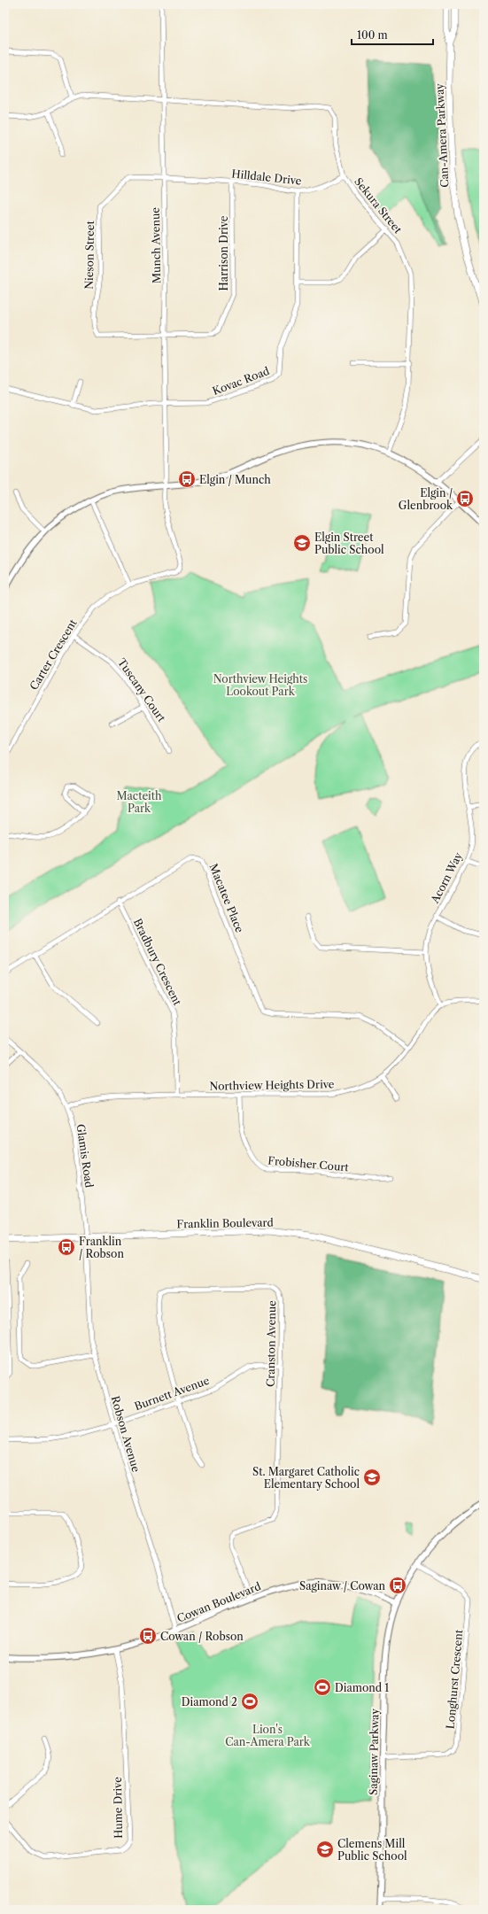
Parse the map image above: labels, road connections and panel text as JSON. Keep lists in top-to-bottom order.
{
  "streets": {
    "main road": ["Can-Amera Parkway", "Franklin Boulevard"],
    "street": [
      "Hilldale Drive",
      "Sekura Street",
      "Munch Avenue",
      "Harrison Drive",
      "Nieson Street",
      "Kovac Road",
      "Carter Crescent",
      "Tuscany Court",
      "Acorn Way",
      "Macatee Place",
      "Bradbury Crescent",
      "Northview Heights Drive",
      "Glamis Road",
      "Frobisher Court",
      "Cranston Avenue",
      "Burnett Avenue",
      "Robson Avenue",
      "Cowan Boulevard",
      "Longhurst Crescent",
      "Saginaw Parkway",
      "Hume Drive"
    ]
  },
  "crossings": [
    ["Hilldale Drive", "Sekura Street"],
    ["Hilldale Drive", "Munch Avenue"],
    ["Hilldale Drive", "Harrison Drive"],
    ["Hilldale Drive", "Nieson Street"],
    ["Hilldale Drive", "Kovac Road"],
    ["Sekura Street", "Munch Avenue"],
    ["Munch Avenue", "Harrison Drive"],
    ["Munch Avenue", "Nieson Street"],
    ["Munch Avenue", "Kovac Road"],
    ["Munch Avenue", "Carter Crescent"],
    ["Harrison Drive", "Nieson Street"],
    ["Carter Crescent", "Tuscany Court"],
    ["Acorn Way", "Northview Heights Drive"],
    ["Macatee Place", "Bradbury Crescent"],
    ["Macatee Place", "Northview Heights Drive"],
    ["Bradbury Crescent", "Northview Heights Drive"],
    ["Northview Heights Drive", "Glamis Road"],
    ["Northview Heights Drive", "Frobisher Court"],
    ["Glamis Road", "Franklin Boulevard"],
    ["Glamis Road", "Robson Avenue"],
    ["Franklin Boulevard", "Robson Avenue"],
    ["Cranston Avenue", "Burnett Avenue"],
    ["Cranston Avenue", "Cowan Boulevard"],
    ["Burnett Avenue", "Robson Avenue"],
    ["Robson Avenue", "Cowan Boulevard"],
    ["Cowan Boulevard", "Saginaw Parkway"],
    ["Cowan Boulevard", "Hume Drive"],
    ["Longhurst Crescent", "Saginaw Parkway"]
  ],
  "parks": ["Northview Heights Lookout Park", "Macteith Park", "Lion's Can-Amera Park"],
  "places": {
    "bus stop": [
      "Elgin / Munch",
      "Elgin / Glenbrook",
      "Franklin / Robson",
      "Saginaw / Cowan",
      "Cowan / Robson"
    ],
    "school or university": ["Elgin Street Public School", "St. Margaret Catholic Elementary School", "Clemens Mill Public School"],
    "sports": ["Diamond 1", "Diamond 2"]
  },
  "scale_bar": "100 m"
}
